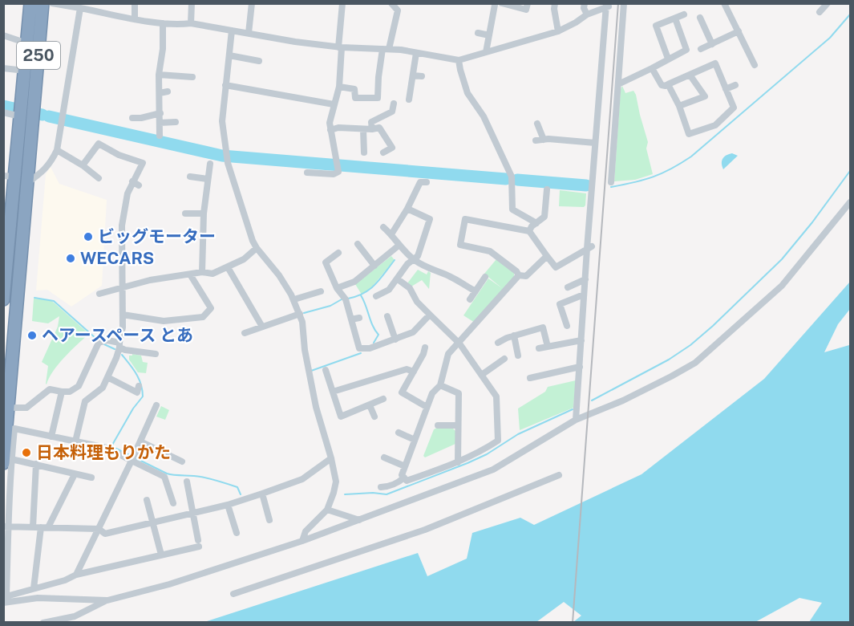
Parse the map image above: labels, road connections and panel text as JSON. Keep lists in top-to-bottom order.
{
  "streets": {
    "highway": ["250"]
  },
  "places": [
    "ビッグモーター",
    "WECARS",
    "ヘアースペース とあ",
    "日本料理もりかた"
  ]
}
